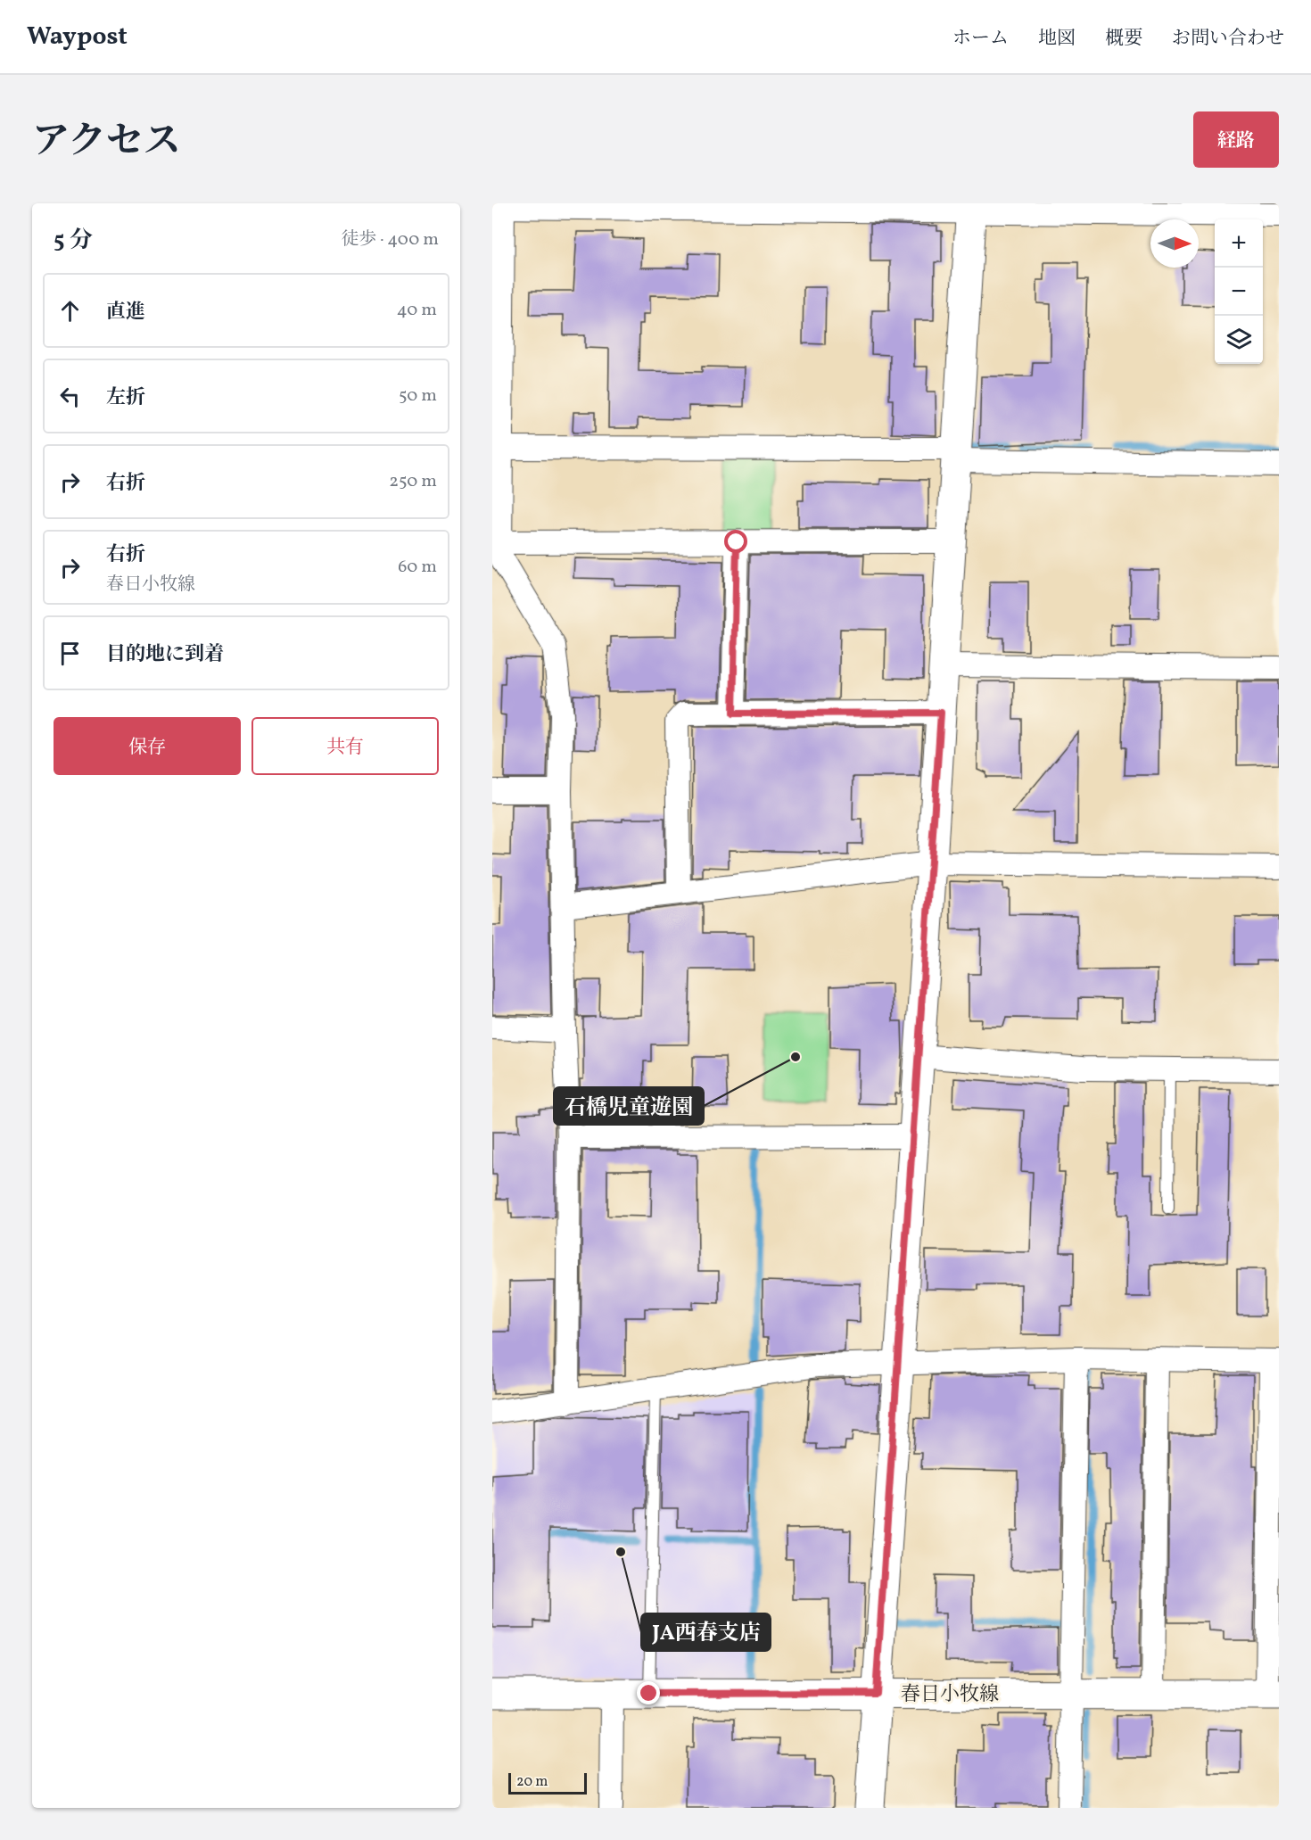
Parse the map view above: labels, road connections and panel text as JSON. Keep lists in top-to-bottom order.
{
  "streets": {
    "street": ["春日小牧線"]
  },
  "places": ["石橋児童遊園", "JA西春支店"],
  "scale_bar": "20 m",
  "north": "right",
  "page": {
    "header": "Waypost",
    "nav": [
      "ホーム",
      "地図",
      "概要",
      "お問い合わせ"
    ],
    "title": "アクセス",
    "buttons": [
      "経路",
      ["保存", "共有"]
    ],
    "heading": ["5 分", "徒歩 · 400 m"],
    "map_buttons": ["+", "−"],
    "list": [
      ["直進", "40 m"],
      ["左折", "50 m"],
      ["右折", "250 m"],
      ["右折", "春日小牧線", "60 m"],
      "目的地に到着"
    ],
    "scale": "20 m"
  }
}
